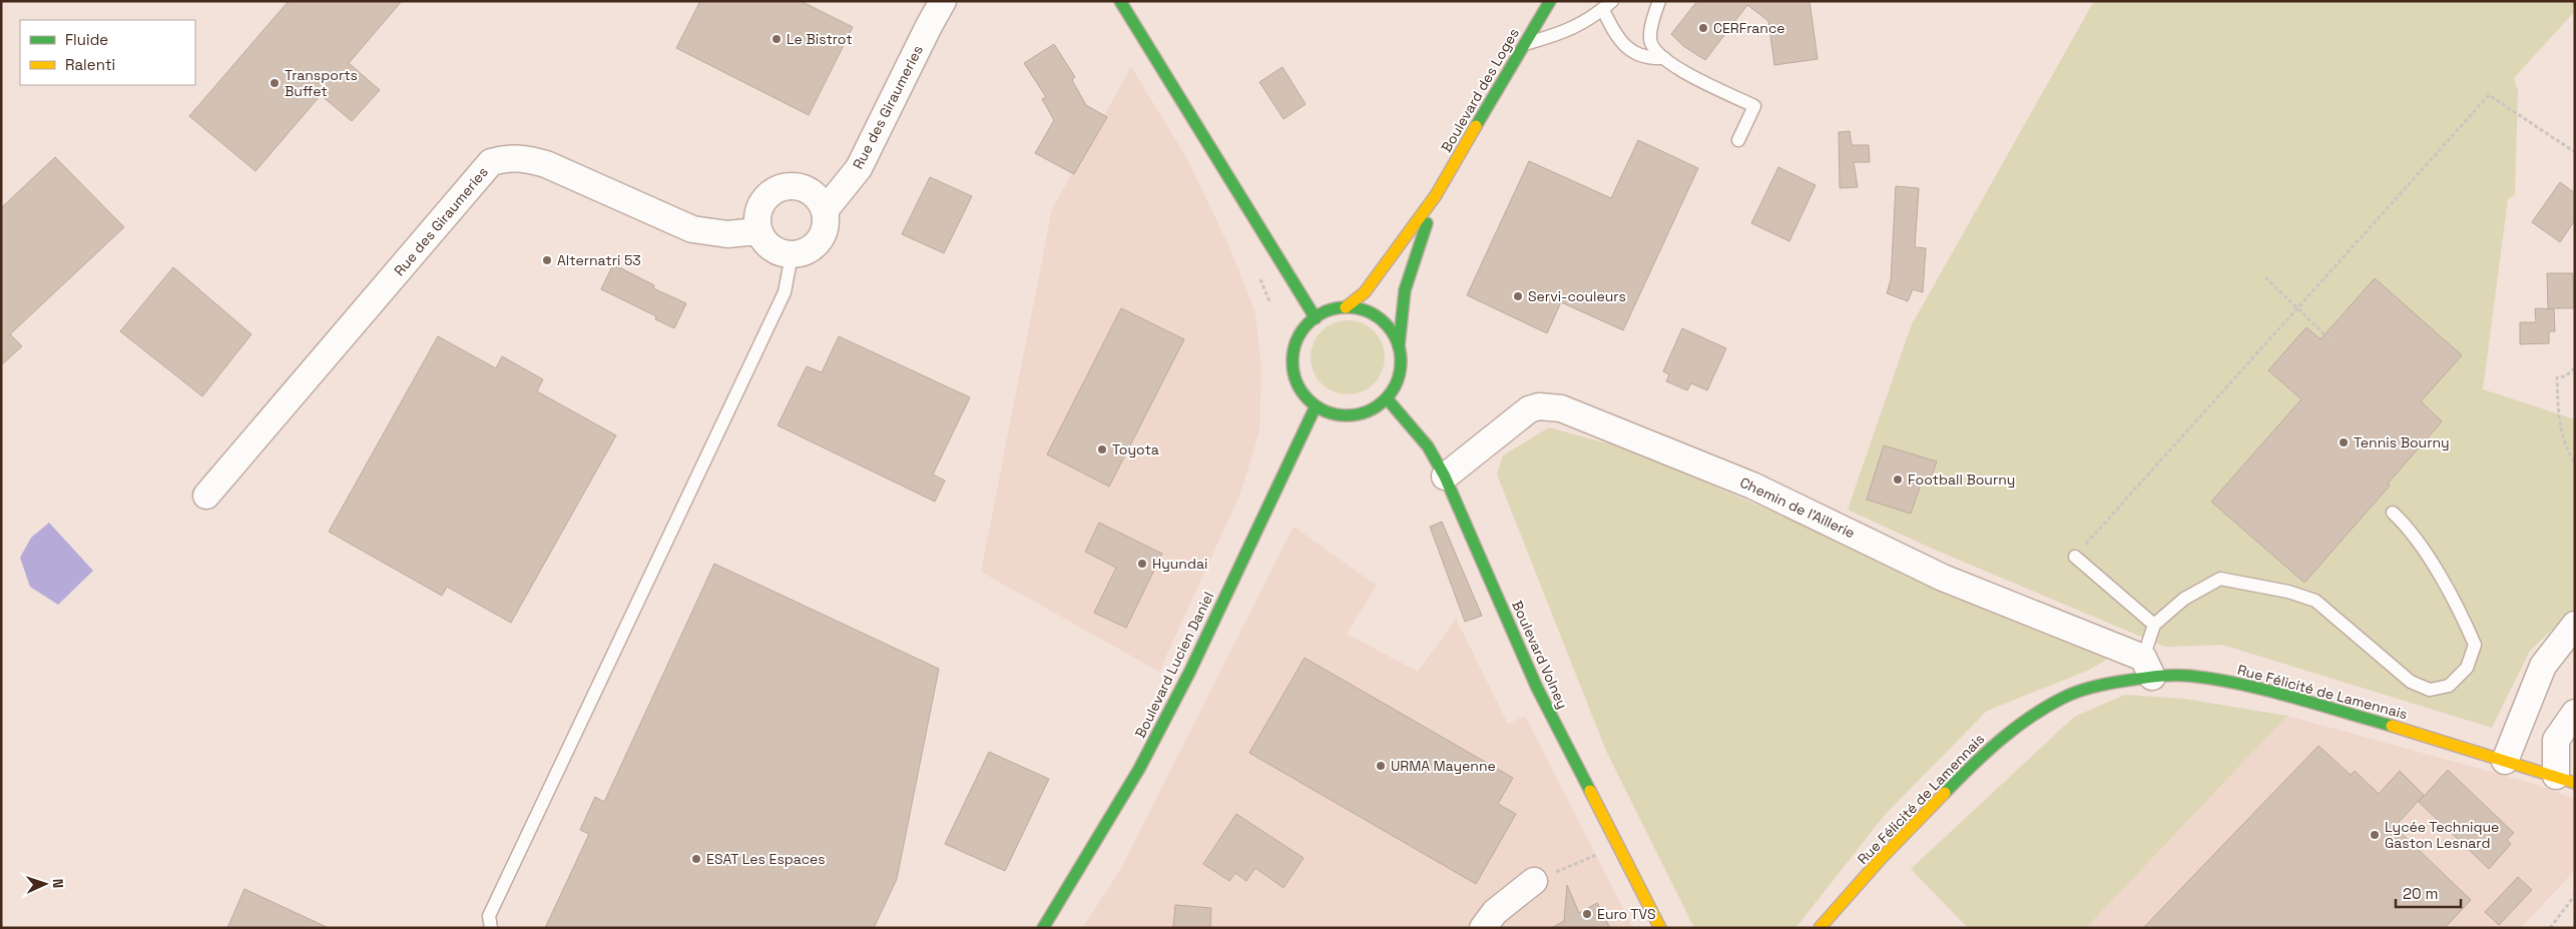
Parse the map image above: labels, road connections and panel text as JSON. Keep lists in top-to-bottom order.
{
  "streets": {
    "main road": [
      "Boulevard des Loges",
      "Boulevard Volney",
      "Boulevard Lucien Daniel",
      "Rue Félicité de Lamennais"
    ],
    "street": ["Rue des Giraumeries", "Chemin de l'Aillerie"]
  },
  "crossings": [
    ["Boulevard des Loges", "Boulevard Volney"],
    ["Boulevard des Loges", "Boulevard Lucien Daniel"],
    ["Chemin de l'Aillerie", "Boulevard Volney"],
    ["Chemin de l'Aillerie", "Rue Félicité de Lamennais"],
    ["Boulevard Volney", "Boulevard Lucien Daniel"]
  ],
  "places": [
    "CERFrance",
    "Le Bistrot",
    "Transports Buffet",
    "Alternatri 53",
    "Servi-couleurs",
    "Tennis Bourny",
    "Toyota",
    "Football Bourny",
    "Hyundai",
    "URMA Mayenne",
    "Lycée Technique Gaston Lesnard",
    "ESAT Les Espaces",
    "Euro TVS"
  ],
  "legend": ["Fluide", "Ralenti"],
  "scale_bar": "20 m",
  "north": "right"
}
